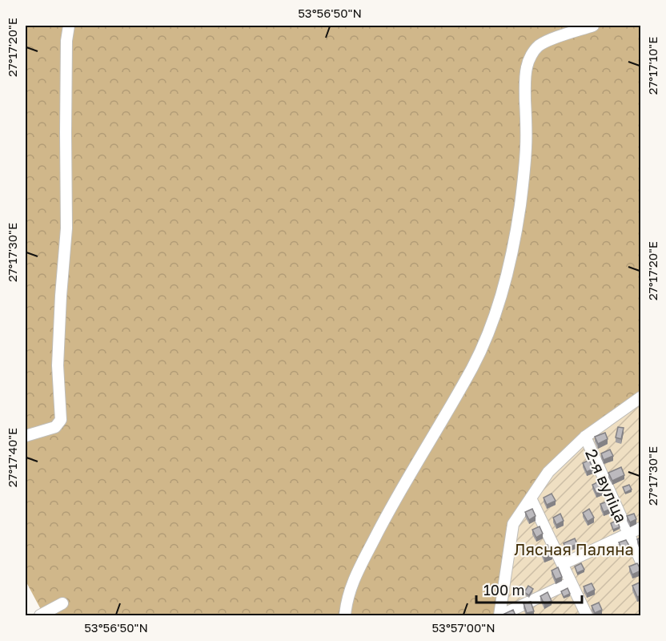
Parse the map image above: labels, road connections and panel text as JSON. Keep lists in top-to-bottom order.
{
  "streets": {
    "street": ["2-я вуліца"]
  },
  "parks": ["Лясная Паляна"],
  "scale_bar": "100 m",
  "coordinates": [
    "53°56'50\"N",
    "27°17'20\"E",
    "27°17'10\"E",
    "27°17'30\"E",
    "27°17'40\"E",
    "53°57'00\"N"
  ]
}
